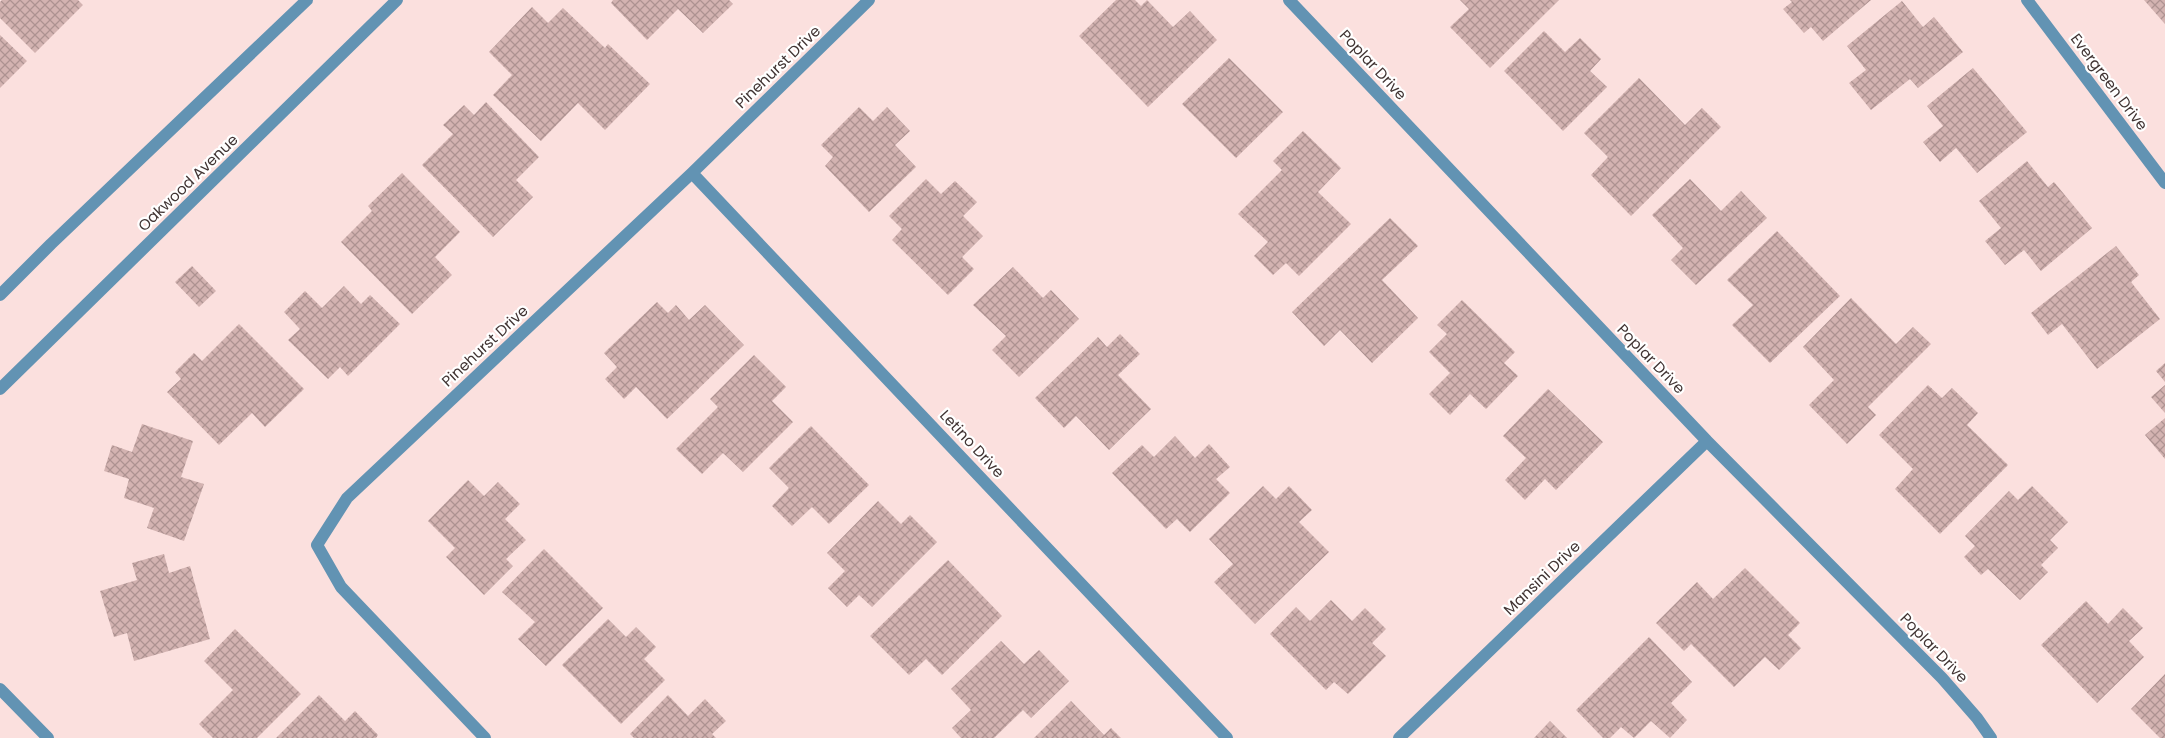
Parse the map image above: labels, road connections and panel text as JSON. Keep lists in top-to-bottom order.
{
  "streets": {
    "street": [
      "Poplar Drive",
      "Pinehurst Drive",
      "Evergreen Drive",
      "Oakwood Avenue",
      "Letino Drive",
      "Mansini Drive"
    ]
  },
  "crossings": [
    ["Poplar Drive", "Mansini Drive"],
    ["Pinehurst Drive", "Letino Drive"]
  ]
}
